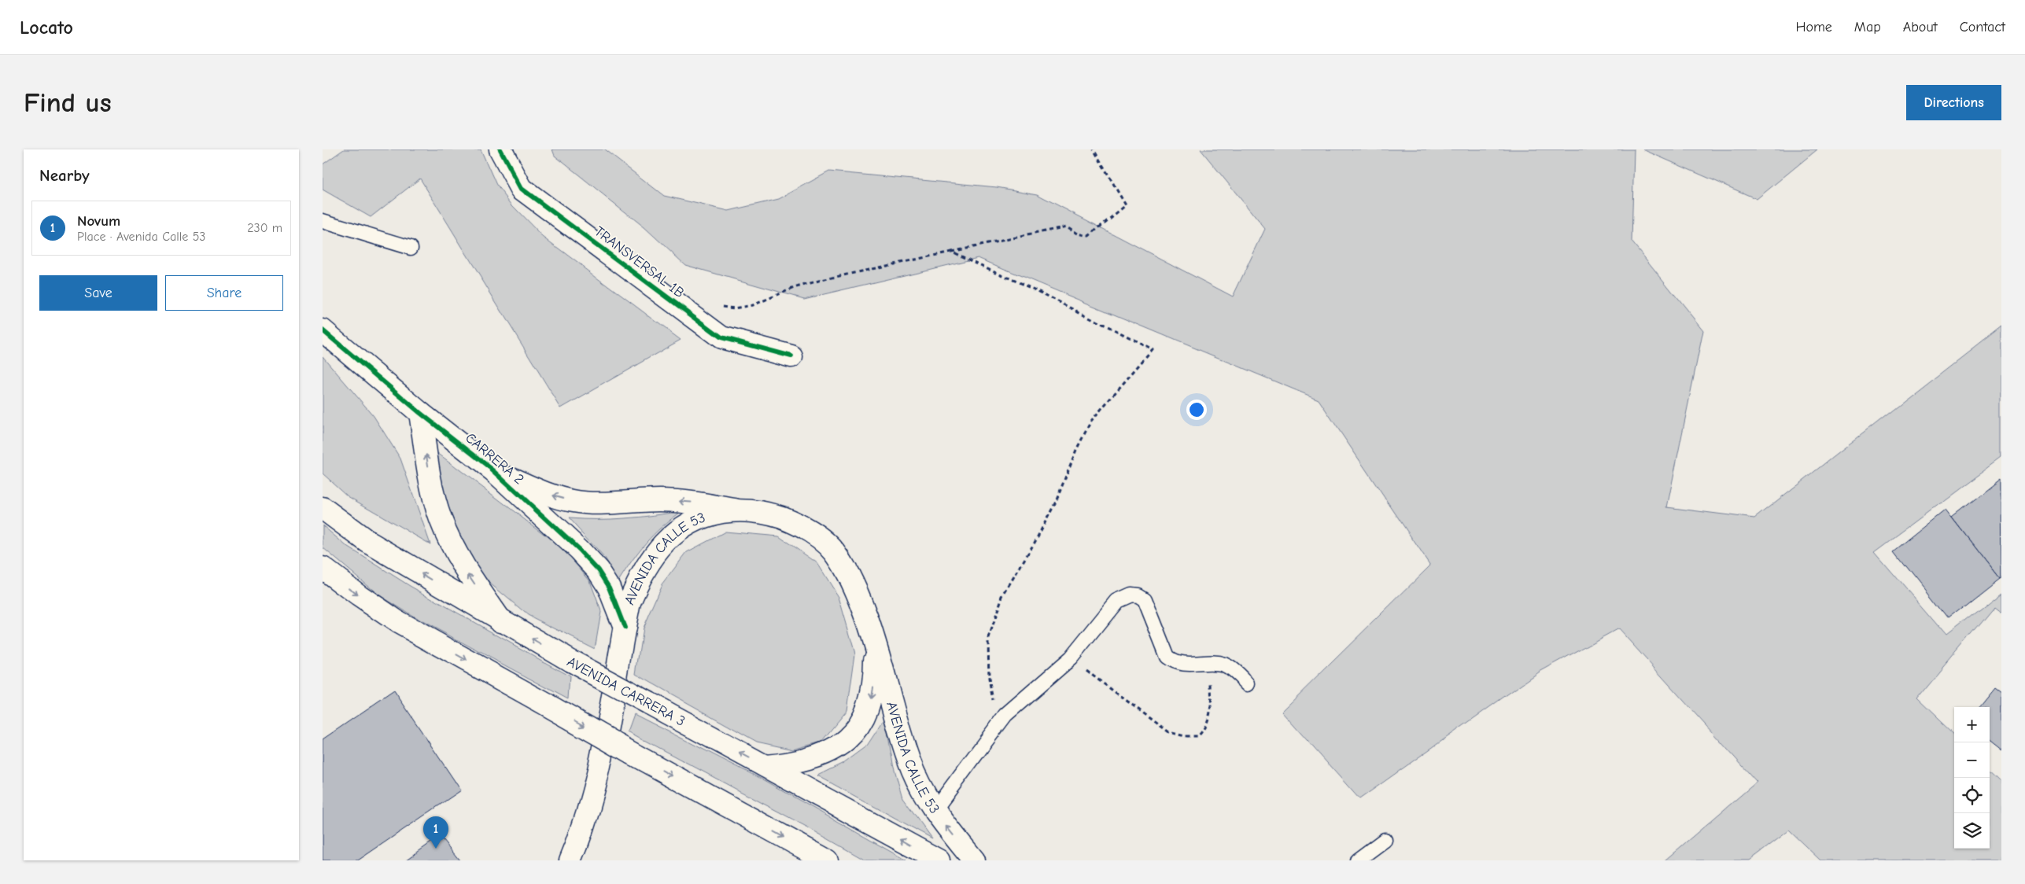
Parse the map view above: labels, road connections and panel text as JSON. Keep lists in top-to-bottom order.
{
  "streets": {
    "main road": [
      "TRANSVERSAL 1B",
      "CARRERA 2",
      "AVENIDA CALLE 53",
      "AVENIDA CARRERA 3"
    ]
  },
  "crossings": [
    ["CARRERA 2", "AVENIDA CALLE 53"],
    ["AVENIDA CALLE 53", "AVENIDA CARRERA 3"]
  ],
  "page": {
    "header": "Locato",
    "nav": [
      "Home",
      "Map",
      "About",
      "Contact"
    ],
    "buttons": [
      "Directions",
      ["Save", "Share"]
    ],
    "title": "Find us",
    "heading": "Nearby",
    "list": [
      {
        "mark": "1",
        "name": "Novum",
        "note": "Place · Avenida Calle 53",
        "value": "230 m"
      }
    ],
    "map_buttons": ["+", "−"],
    "pins": "1"
  }
}
